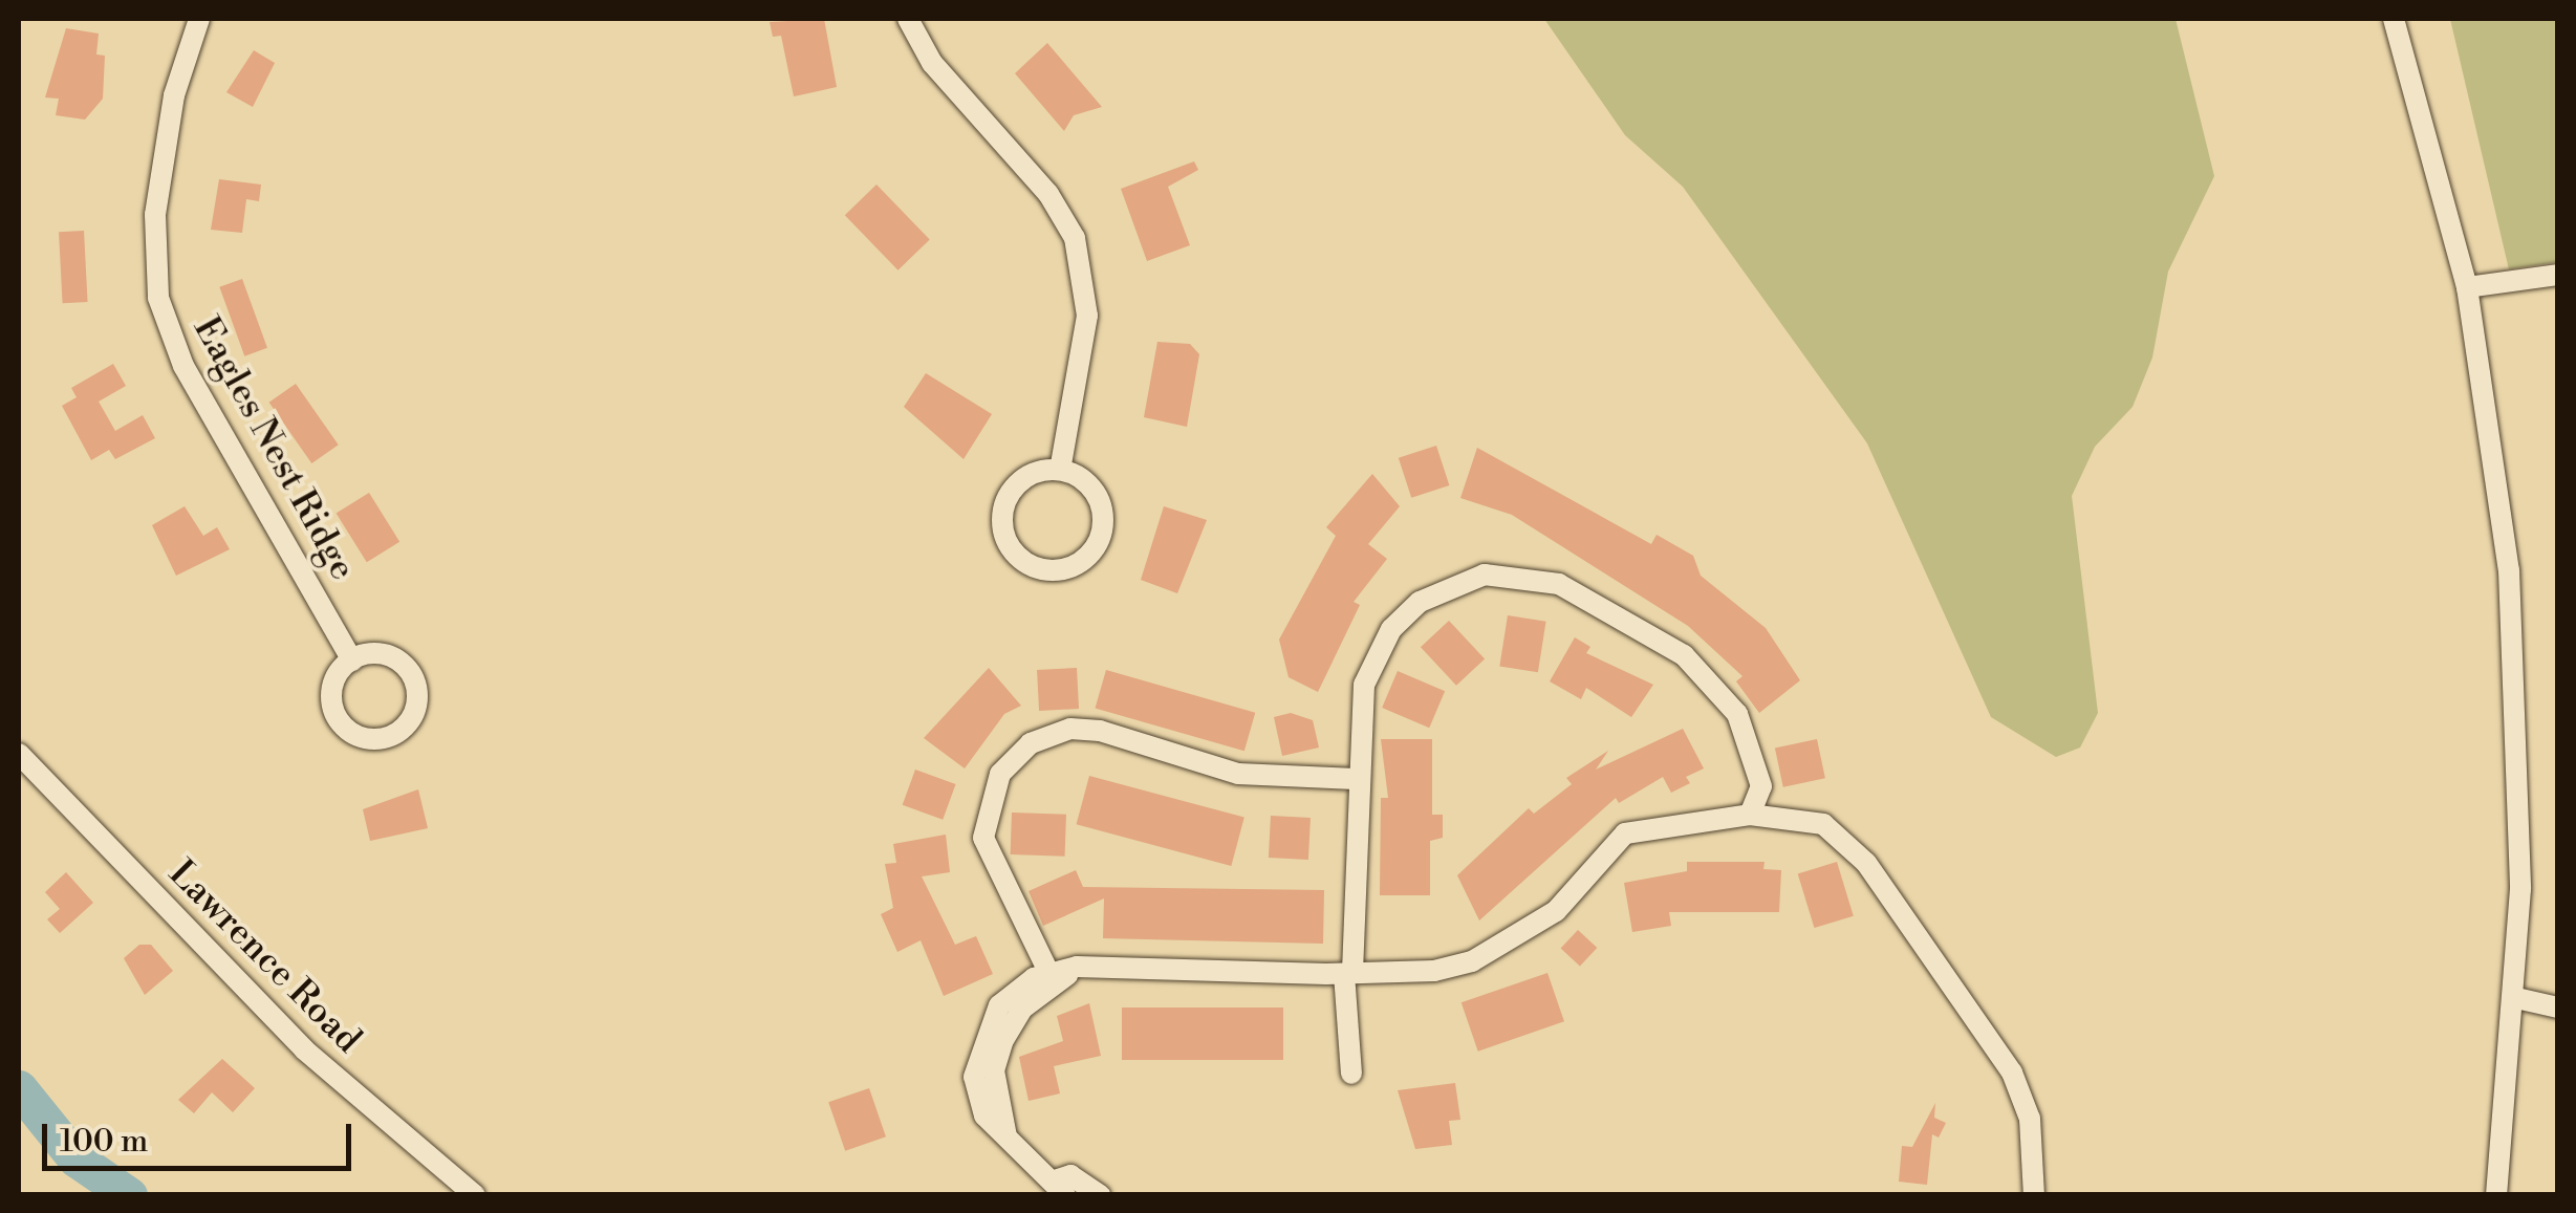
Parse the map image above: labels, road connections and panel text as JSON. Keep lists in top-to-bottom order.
{
  "streets": {
    "street": ["Eagles Nest Ridge", "Lawrence Road"]
  },
  "scale_bar": "100 m"
}
